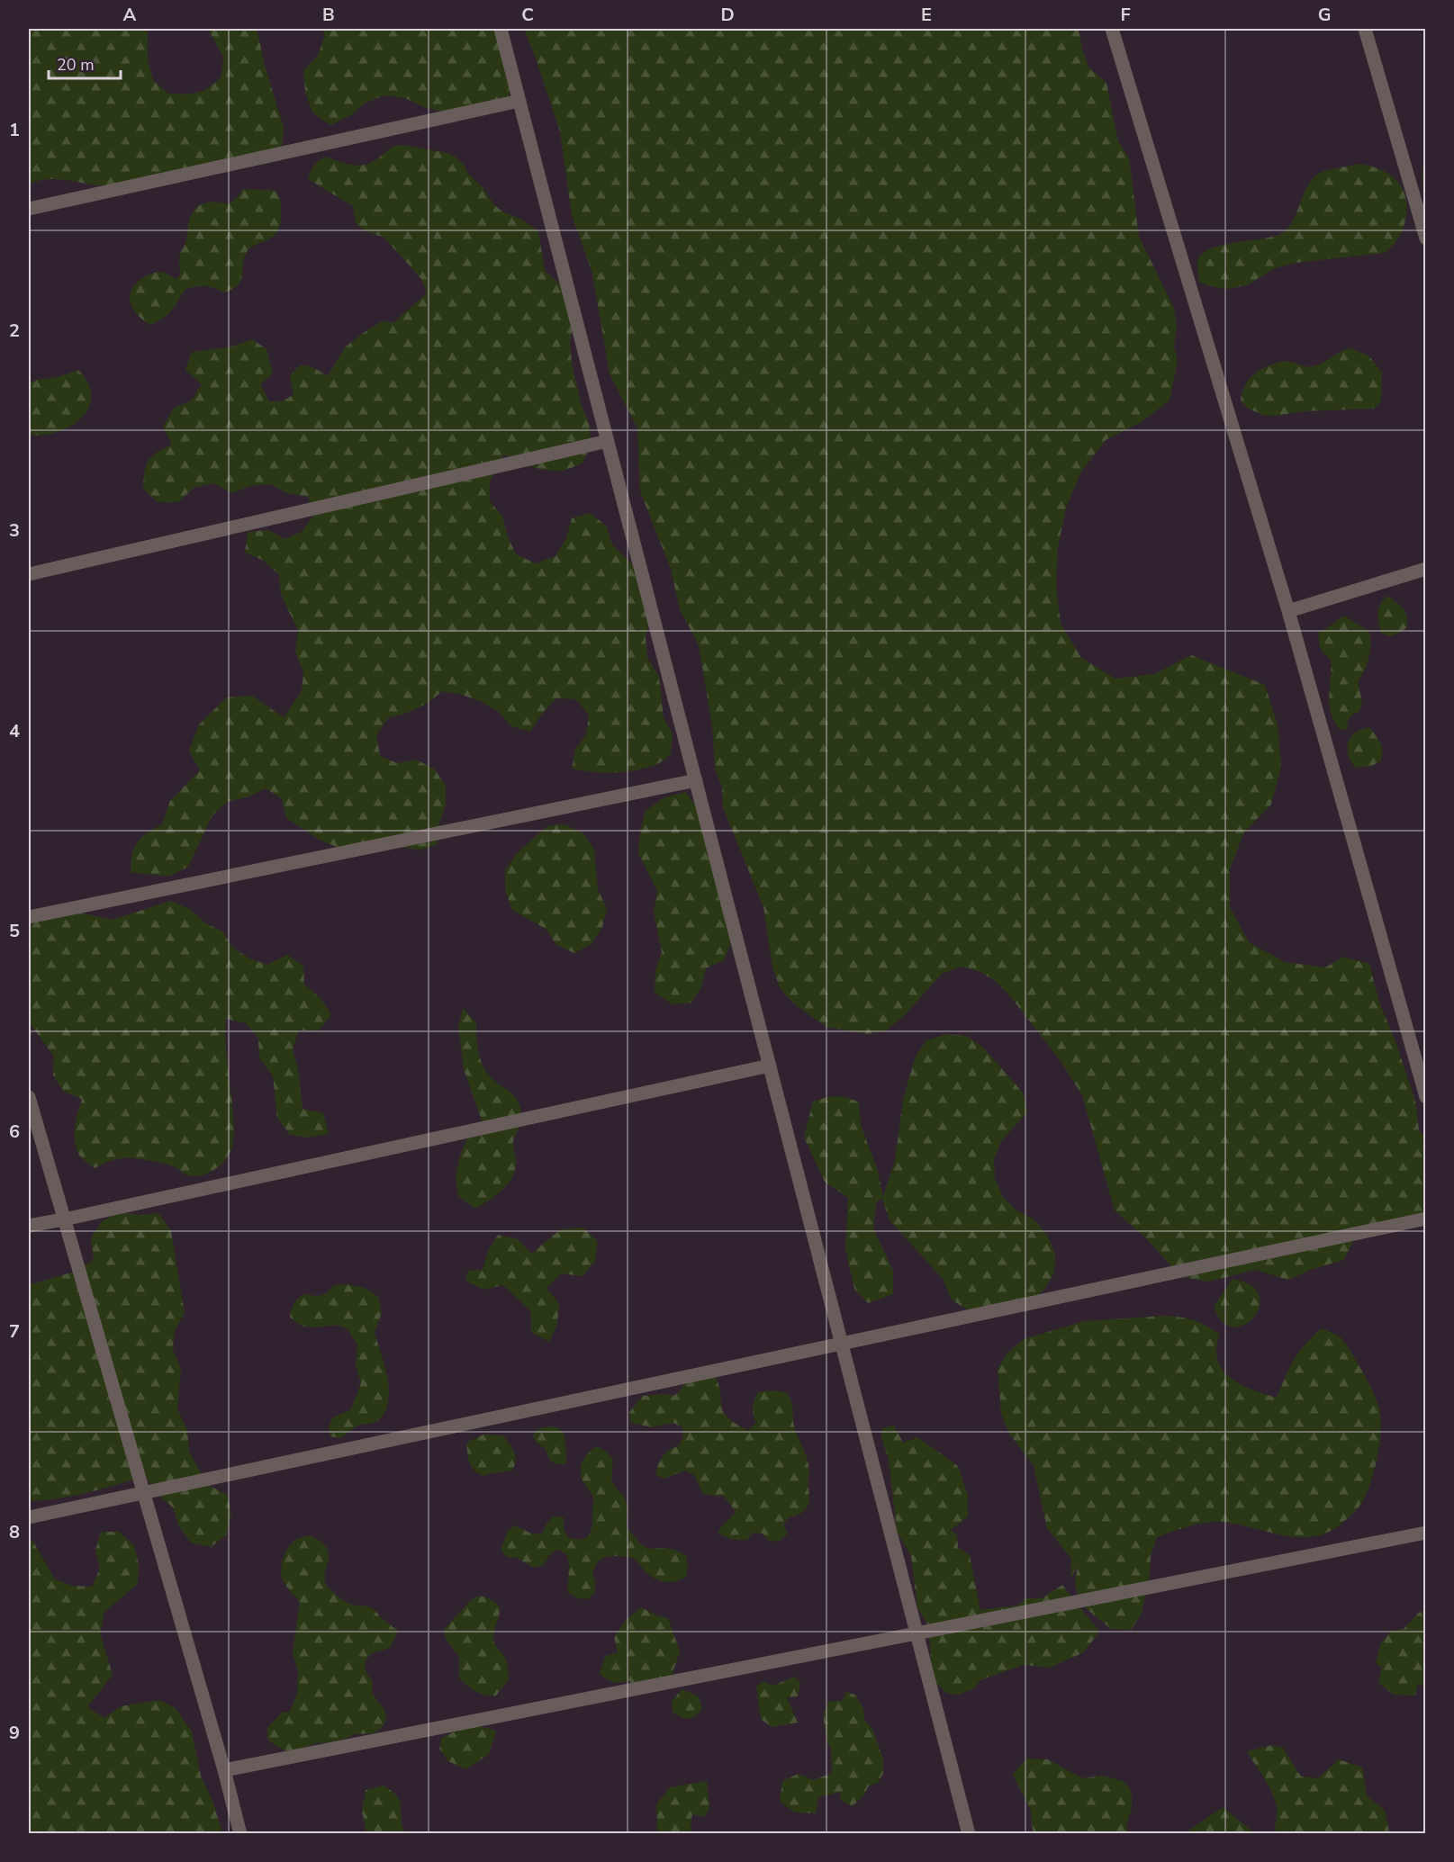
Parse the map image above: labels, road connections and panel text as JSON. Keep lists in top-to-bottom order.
{
  "scale_bar": "20 m",
  "grid": {
    "columns": [
      "A",
      "B",
      "C",
      "D",
      "E",
      "F",
      "G"
    ],
    "rows": [
      "1",
      "2",
      "3",
      "4",
      "5",
      "6",
      "7",
      "8",
      "9"
    ]
  }
}
